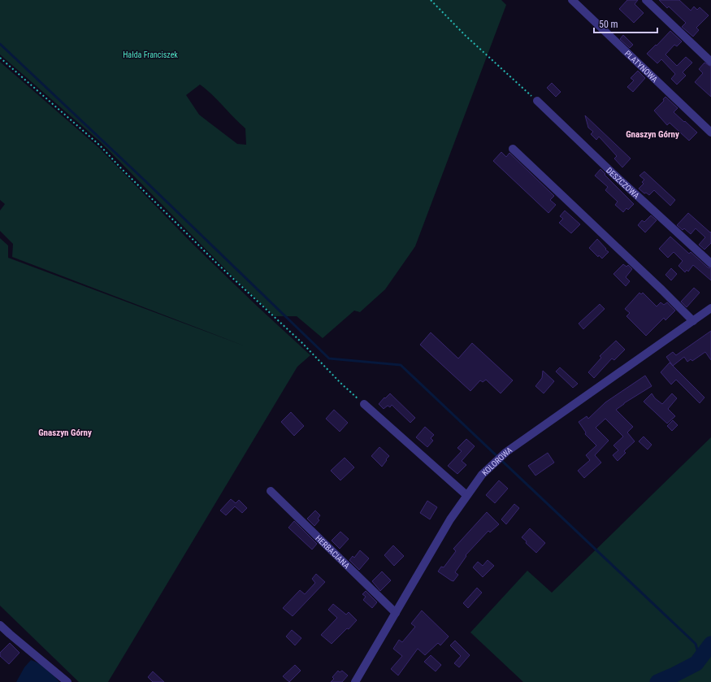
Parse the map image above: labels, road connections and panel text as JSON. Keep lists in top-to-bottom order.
{
  "streets": {
    "street": [
      "PLATYNOWA",
      "DESZCZOWA",
      "KOLOROWA",
      "HERBACIANA"
    ]
  },
  "crossings": [
    ["KOLOROWA", "HERBACIANA"]
  ],
  "districts": ["Gnaszyn Górny", "Gnaszyn Górny"],
  "parks": ["Hałda Franciszek"],
  "scale_bar": "50 m"
}
